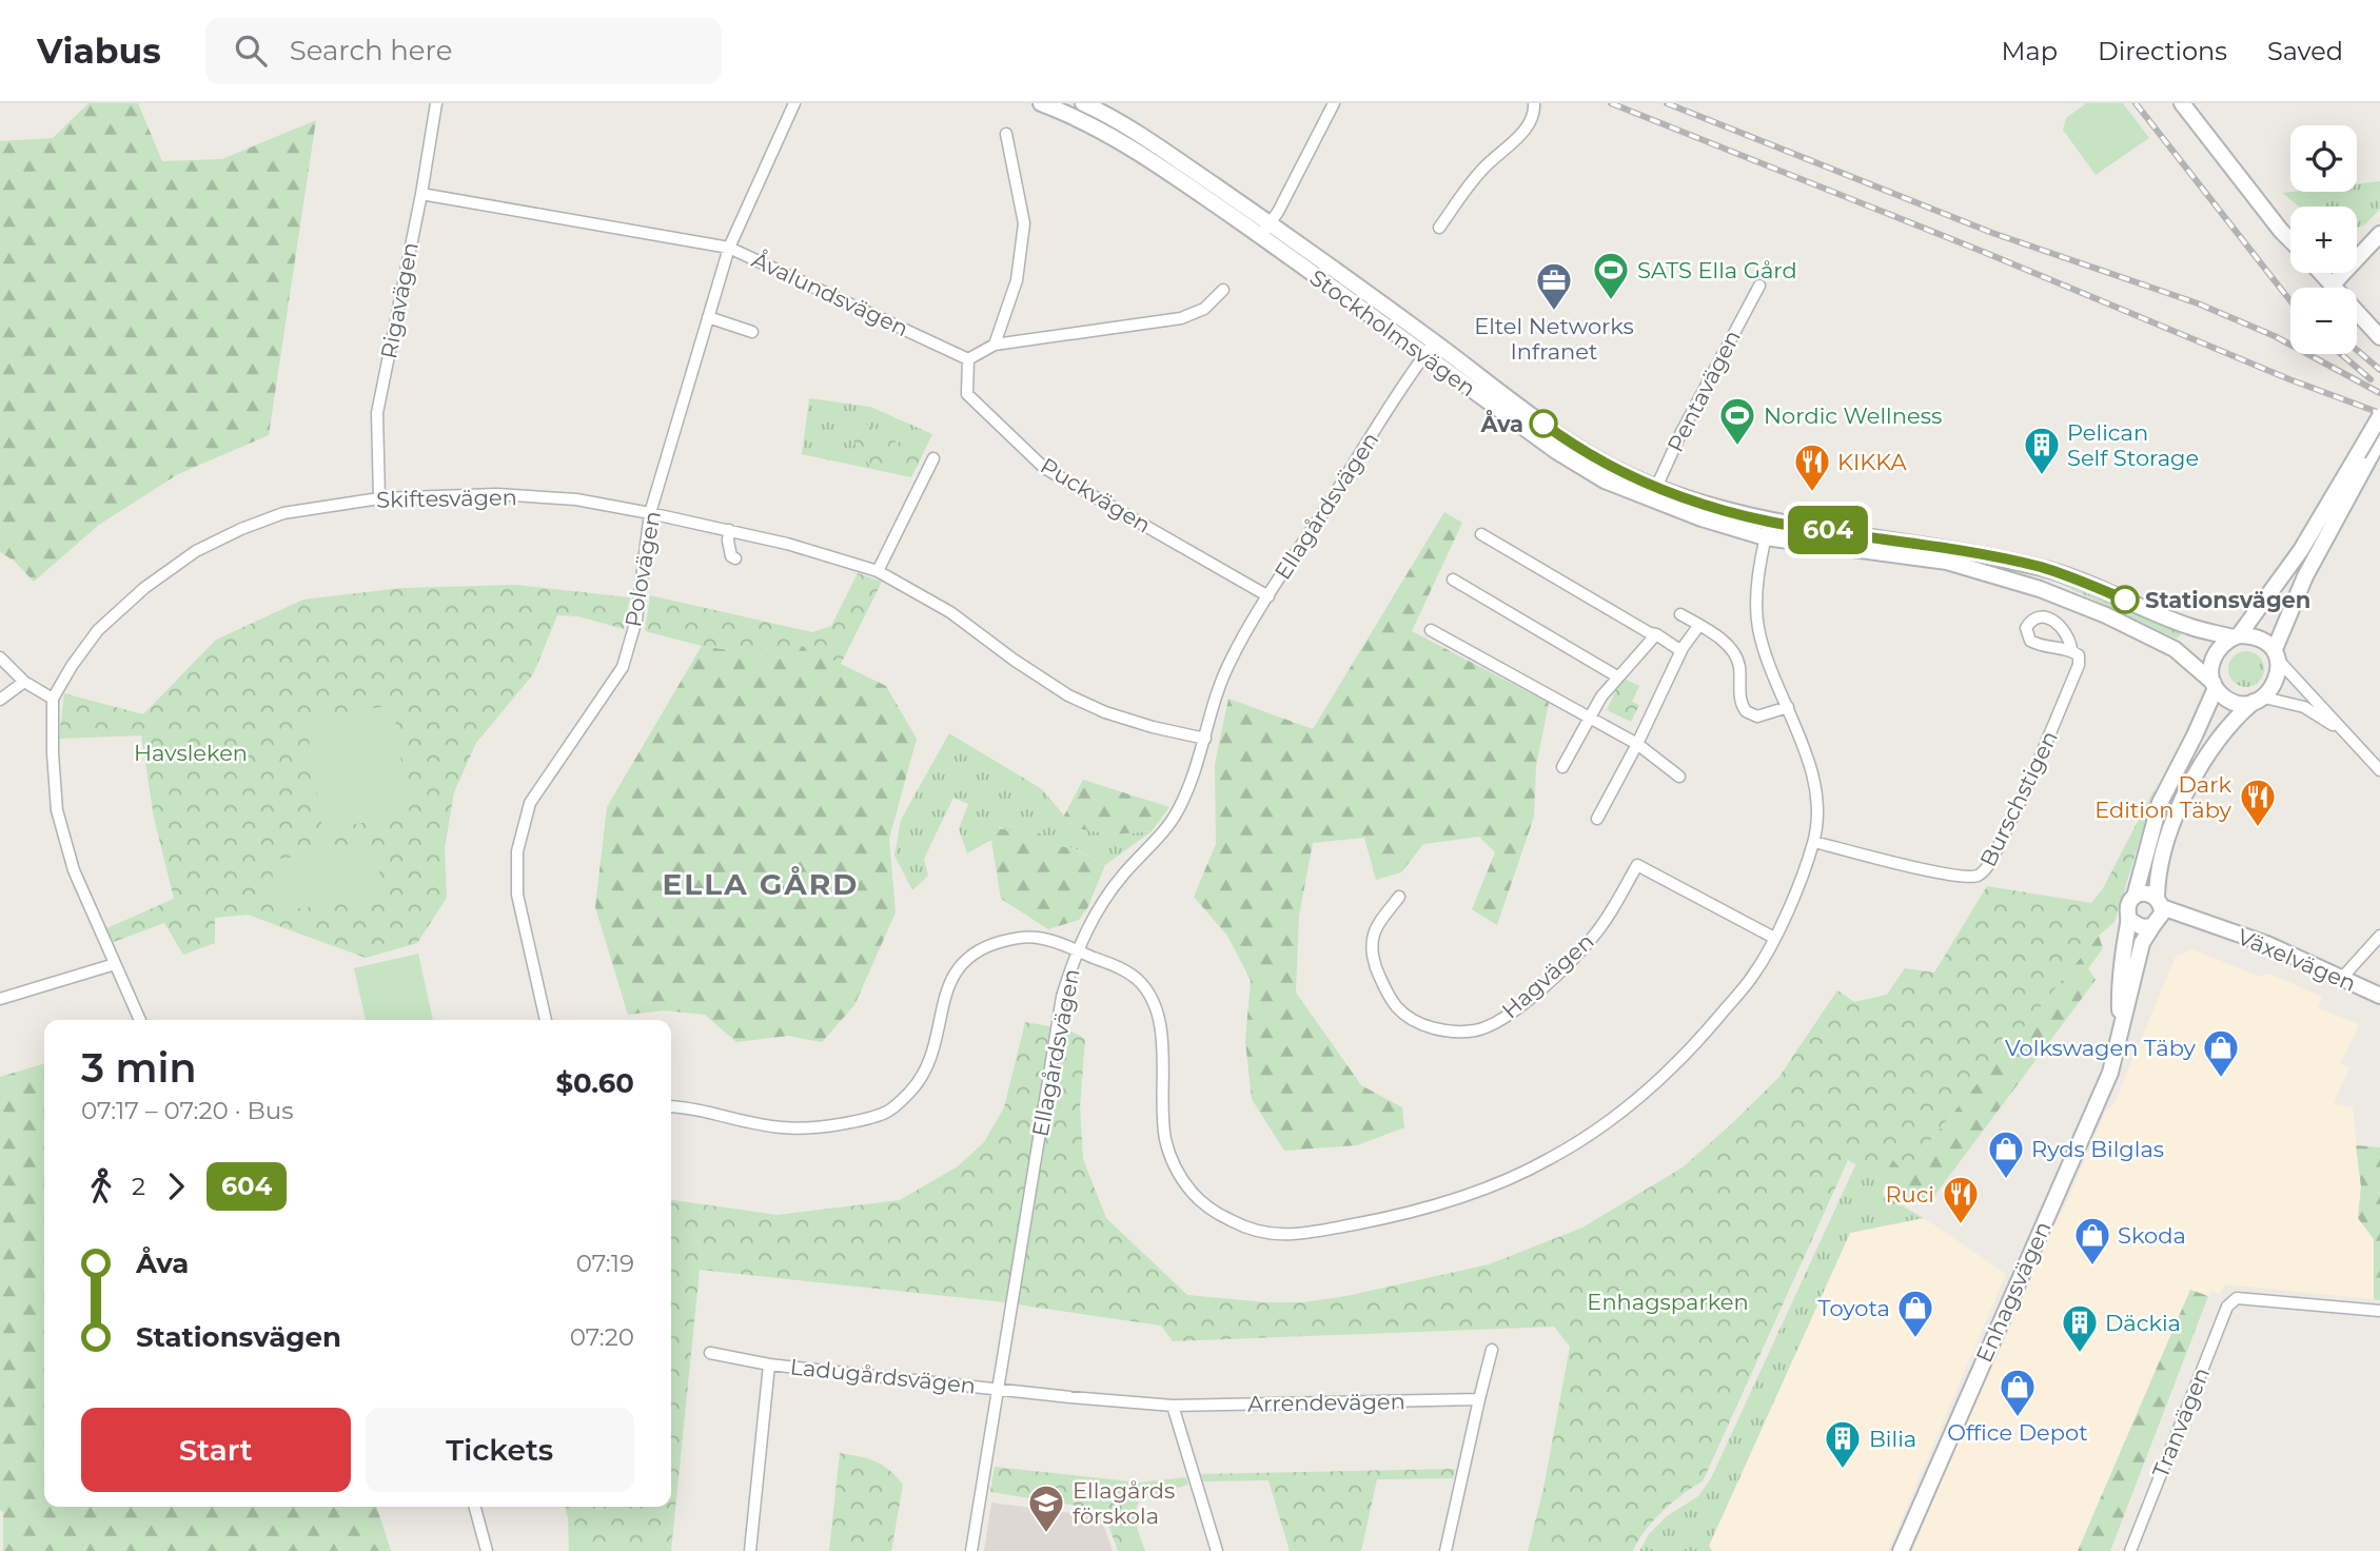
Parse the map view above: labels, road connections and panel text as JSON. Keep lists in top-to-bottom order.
{
  "streets": {
    "main road": ["Stockholmsvägen", "Växelvägen", "Enhagsvägen"],
    "street": [
      "Åvalundsvägen",
      "Rigavägen",
      "Pentavägen",
      "Puckvägen",
      "Skiftesvägen",
      "Ellagårdsvägen",
      "Polovägen",
      "Burschstigen",
      "Hagvägen",
      "Ladugårdsvägen",
      "Arrendevägen",
      "Tranvägen"
    ]
  },
  "crossings": [
    ["Åvalundsvägen", "Rigavägen"],
    ["Åvalundsvägen", "Puckvägen"],
    ["Åvalundsvägen", "Polovägen"],
    ["Rigavägen", "Skiftesvägen"],
    ["Stockholmsvägen", "Pentavägen"],
    ["Stockholmsvägen", "Ellagårdsvägen"],
    ["Puckvägen", "Ellagårdsvägen"],
    ["Skiftesvägen", "Ellagårdsvägen"],
    ["Skiftesvägen", "Polovägen"],
    ["Ellagårdsvägen", "Ladugårdsvägen"],
    ["Ellagårdsvägen", "Arrendevägen"],
    ["Växelvägen", "Enhagsvägen"],
    ["Ladugårdsvägen", "Arrendevägen"]
  ],
  "districts": ["ELLA GÅRD"],
  "parks": ["Havsleken", "Enhagsparken"],
  "places": {
    "sports": ["SATS Ella Gård", "Nordic Wellness"],
    "office": ["Eltel Networks Infranet"],
    "other": ["Åva", "Stationsvägen"],
    "building": ["Pelican Self Storage", "Däckia", "Bilia"],
    "restaurant": ["KIKKA", "Dark Edition Täby", "Ruci"],
    "shop": [
      "Volkswagen Täby",
      "Ryds Bilglas",
      "Skoda",
      "Toyota",
      "Office Depot"
    ],
    "school or university": ["Ellagårds förskola"]
  },
  "lines": ["bus line 604"],
  "page": {
    "header": "Viabus",
    "search": "Search here",
    "nav": ["Map", "Directions", "Saved"],
    "on_map": "604",
    "map_buttons": ["+", "−"],
    "heading": ["3 min", "07:17 – 07:20 · Bus", "$0.60"],
    "legs": ["2", "604"],
    "list": [
      {
        "name": "Åva",
        "value": "07:19"
      },
      {
        "name": "Stationsvägen",
        "value": "07:20"
      }
    ],
    "buttons": ["Start", "Tickets"]
  }
}
